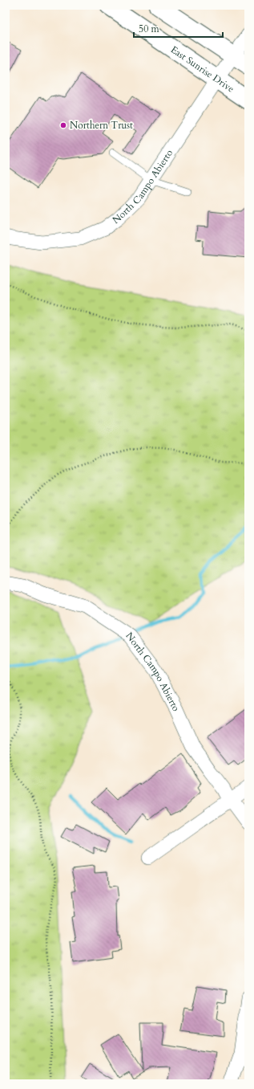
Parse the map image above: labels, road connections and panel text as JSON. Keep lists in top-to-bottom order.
{
  "streets": {
    "main road": ["East Sunrise Drive"],
    "street": ["North Campo Abierto"]
  },
  "crossings": [
    ["East Sunrise Drive", "North Campo Abierto"]
  ],
  "places": ["Northern Trust"],
  "scale_bar": "50 m"
}
